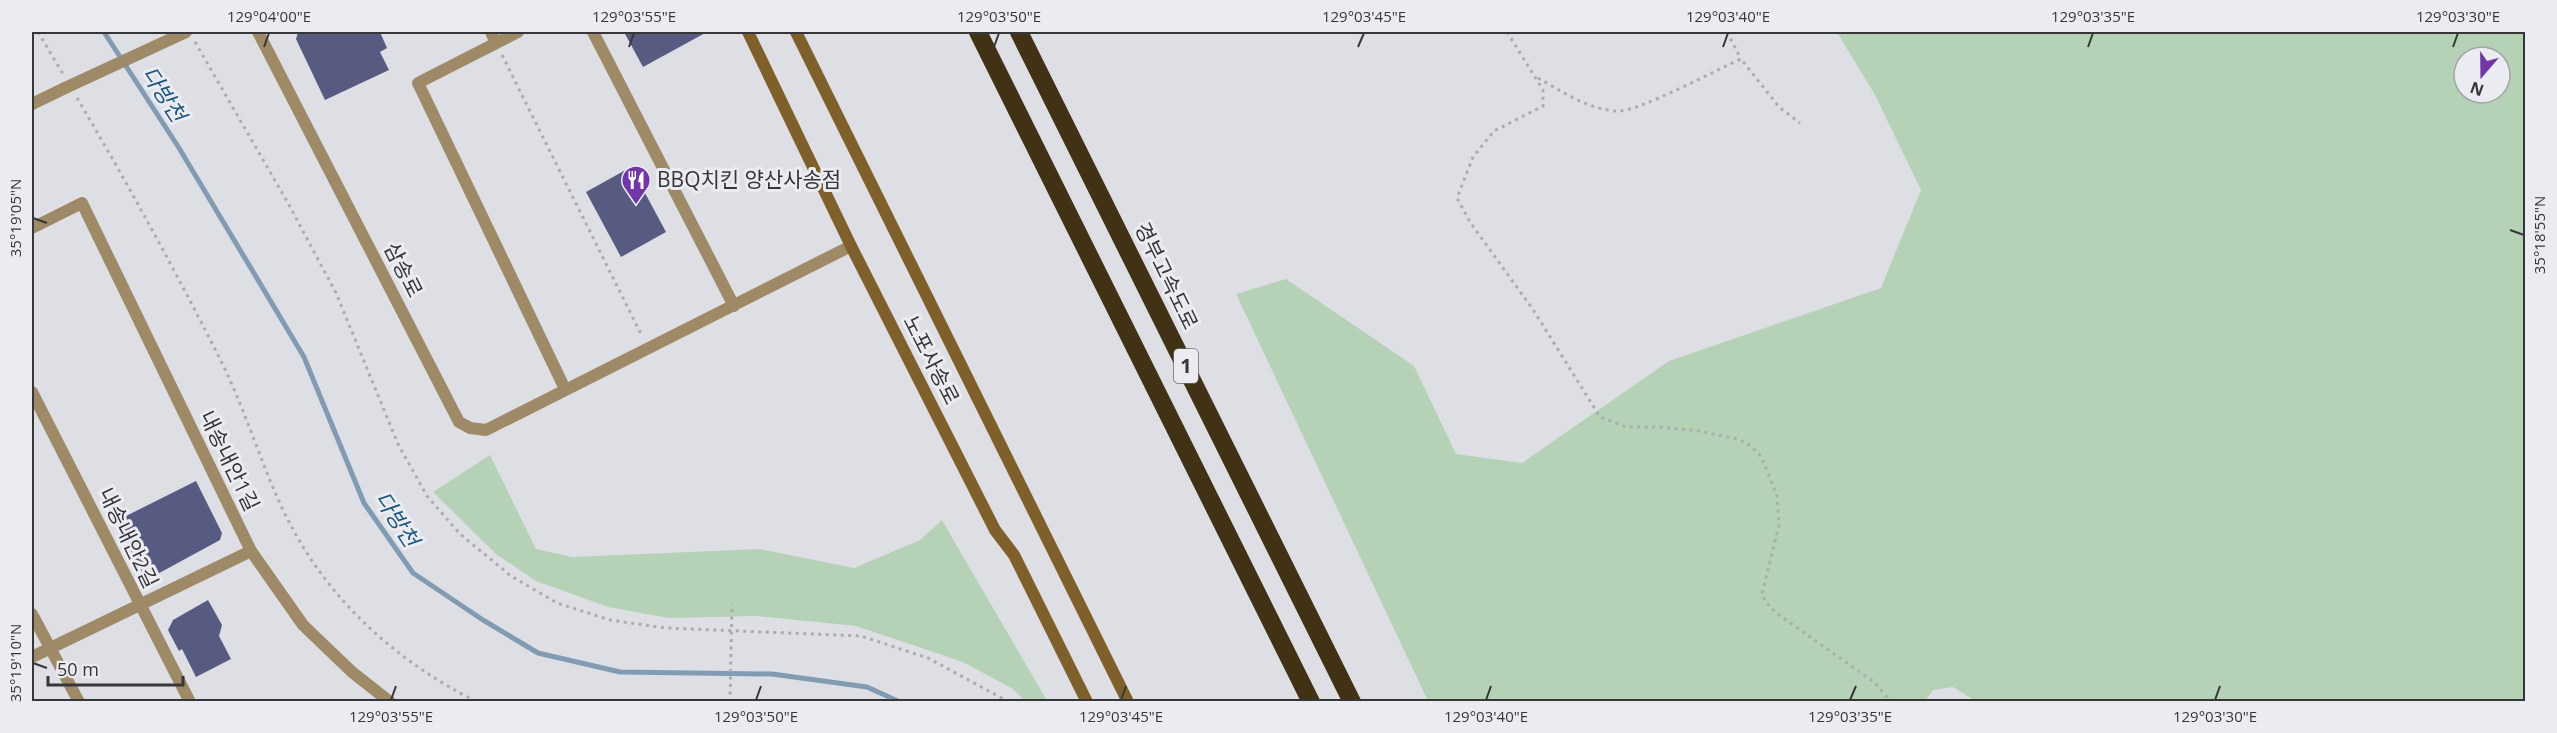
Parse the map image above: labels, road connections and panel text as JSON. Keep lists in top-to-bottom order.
{
  "streets": {
    "highway": ["경부고속도로", "1"],
    "main road": ["노포사송로"],
    "street": ["삼송로", "내송내안1길", "내송내안2길"]
  },
  "crossings": [
    ["삼송로", "노포사송로"]
  ],
  "water": ["다방천"],
  "places": {
    "restaurant": ["BBQ치킨 양산사송점"]
  },
  "scale_bar": "50 m",
  "north": "bottom",
  "coordinates": [
    "129°04'00\"E",
    "129°03'55\"E",
    "129°03'50\"E",
    "129°03'45\"E",
    "129°03'40\"E",
    "129°03'35\"E",
    "129°03'30\"E",
    "35°19'05\"N",
    "35°18'55\"N",
    "35°19'10\"N"
  ]
}
